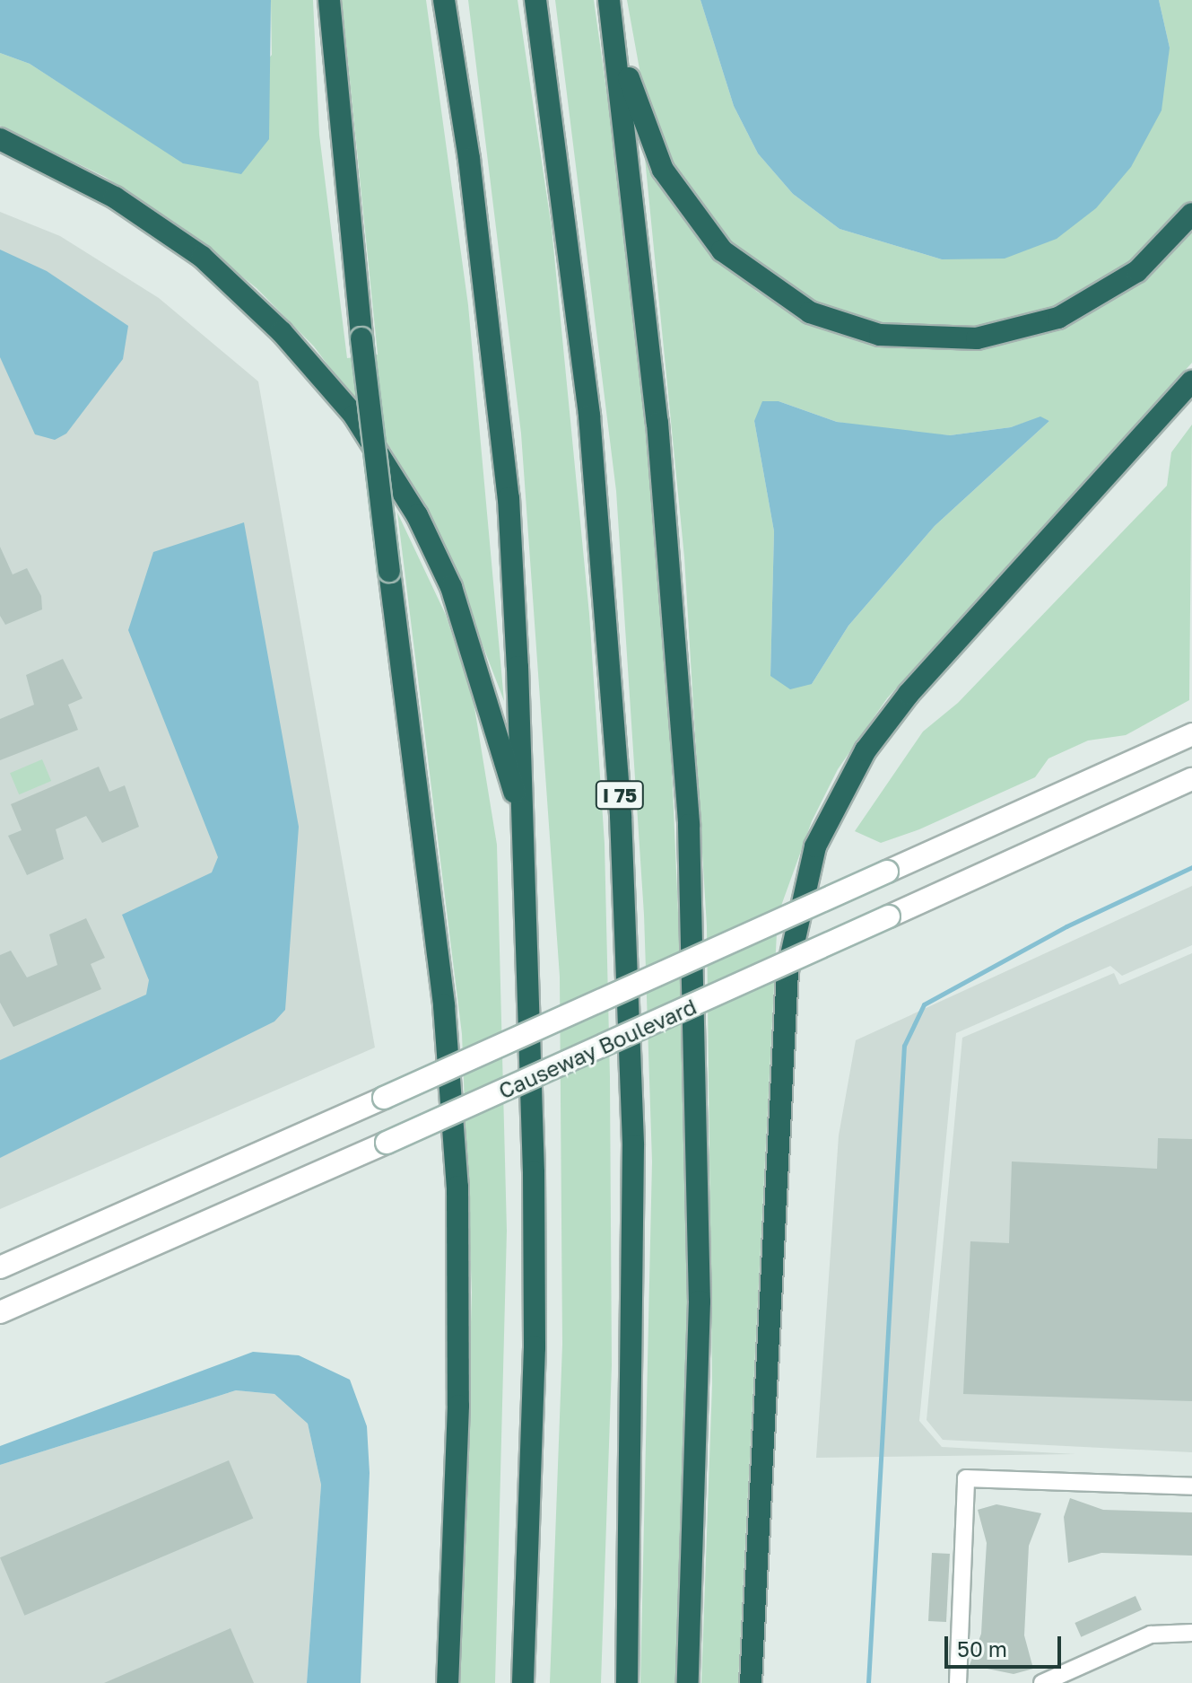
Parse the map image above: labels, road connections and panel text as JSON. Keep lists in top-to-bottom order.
{
  "streets": {
    "highway": ["I 75"],
    "main road": ["Causeway Boulevard"]
  },
  "scale_bar": "50 m"
}
